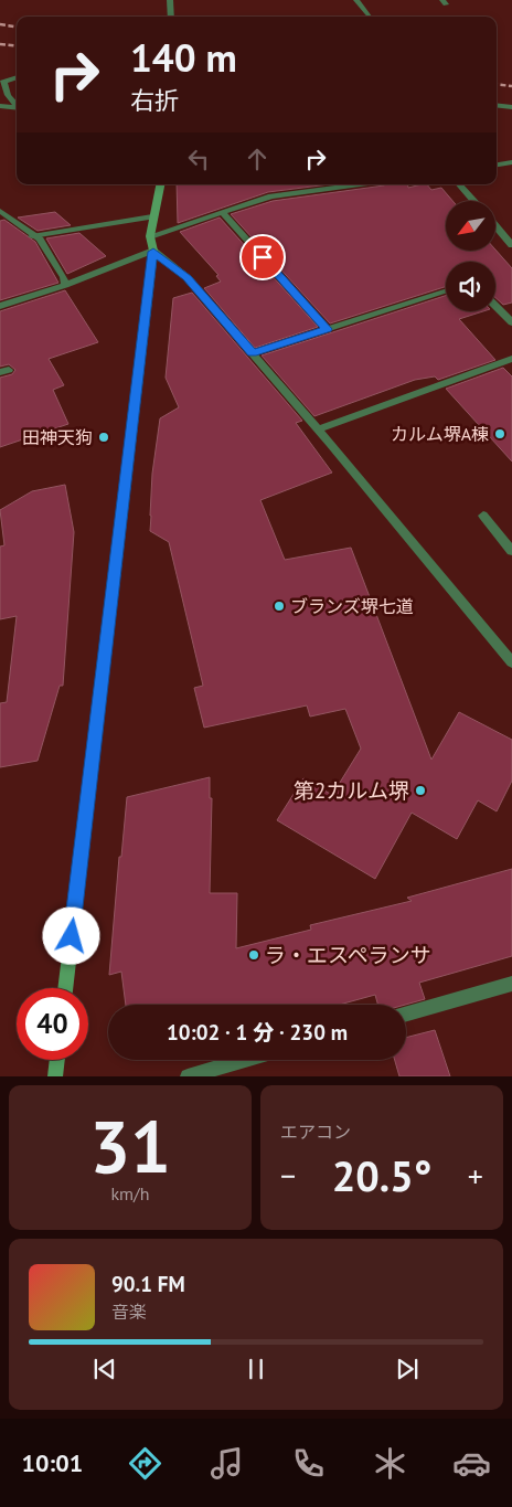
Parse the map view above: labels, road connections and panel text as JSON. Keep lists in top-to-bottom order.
{
  "places": [
    "カルム堺A棟",
    "田神天狗",
    "ブランズ堺七道",
    "第2カルム堺",
    "ラ・エスペランサ"
  ],
  "north": "bottom left",
  "page": {
    "turn": ["140 m", "右折"],
    "limit": "40",
    "trip": "10:02 · 1 分 · 230 m",
    "tile": [
      ["31", "km/h"],
      "エアコン"
    ],
    "heat": ["−", "20.5°", "+"],
    "song": ["90.1 FM", "音楽"],
    "tabs": "10:01"
  }
}
